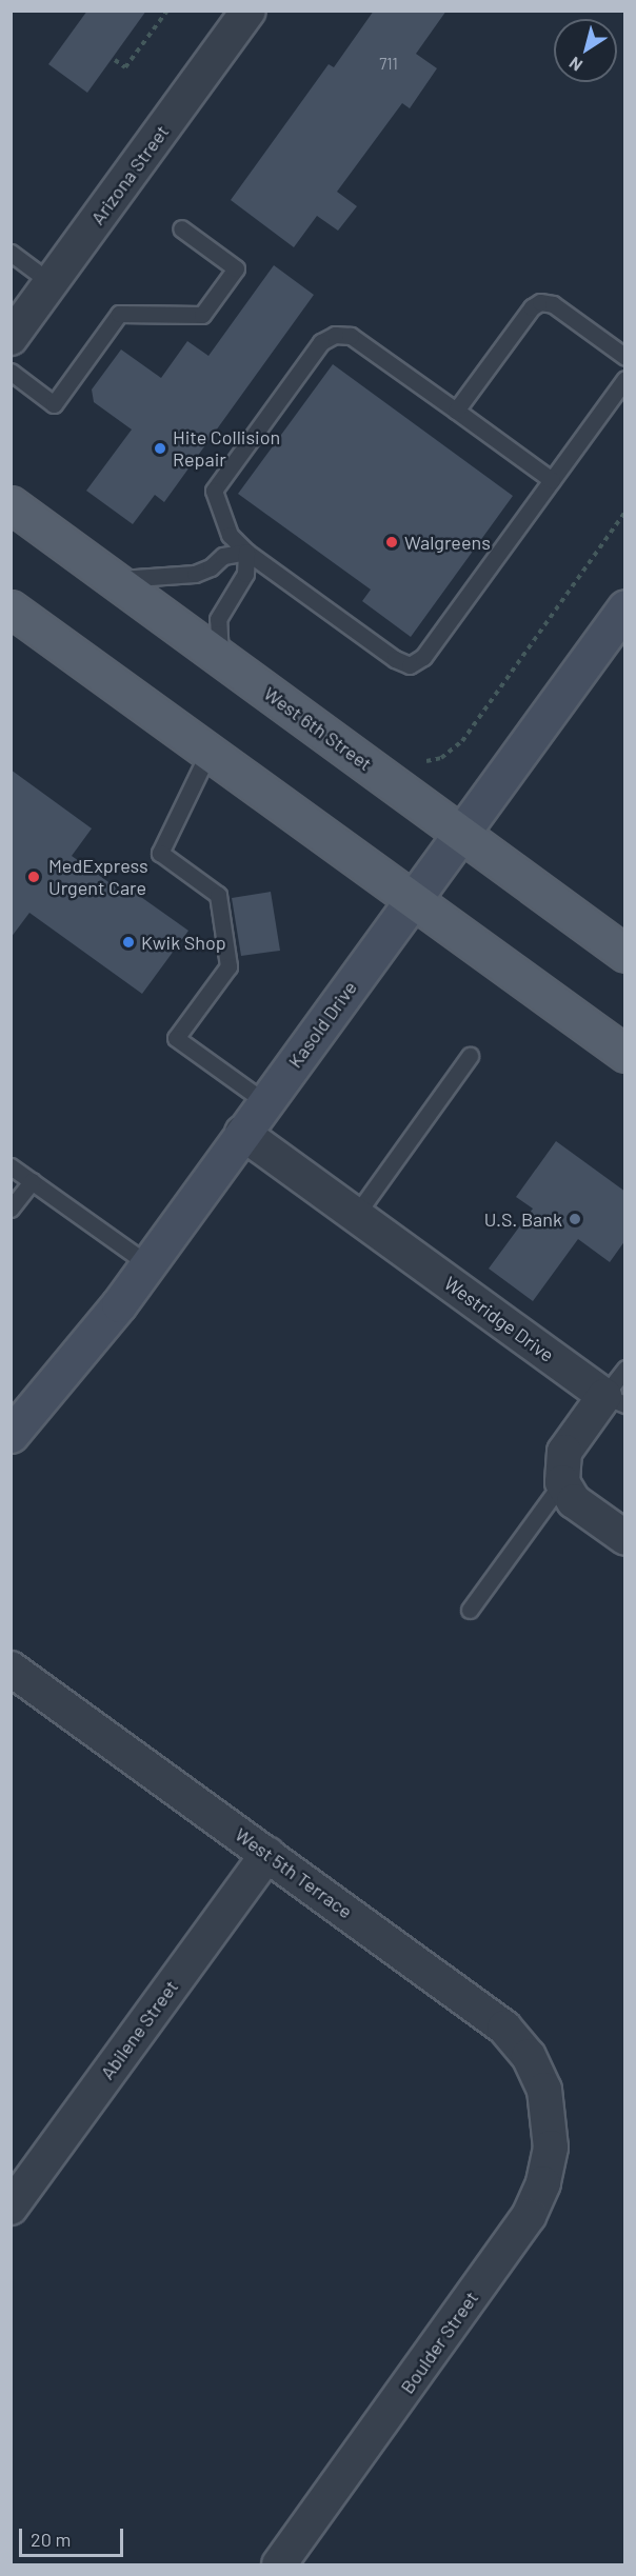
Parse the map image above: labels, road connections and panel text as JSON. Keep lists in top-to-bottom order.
{
  "streets": {
    "main road": ["West 6th Street", "Kasold Drive"],
    "street": [
      "Arizona Street",
      "Westridge Drive",
      "West 5th Terrace",
      "Abilene Street",
      "Boulder Street"
    ]
  },
  "crossings": [
    ["West 6th Street", "Kasold Drive"],
    ["Kasold Drive", "Westridge Drive"],
    ["West 5th Terrace", "Abilene Street"],
    ["West 5th Terrace", "Boulder Street"]
  ],
  "places": [
    "Hite Collision Repair",
    "Walgreens",
    "MedExpress Urgent Care",
    "Kwik Shop",
    "U.S. Bank"
  ],
  "house_numbers": ["711"],
  "scale_bar": "20 m",
  "north": "bottom left"
}
